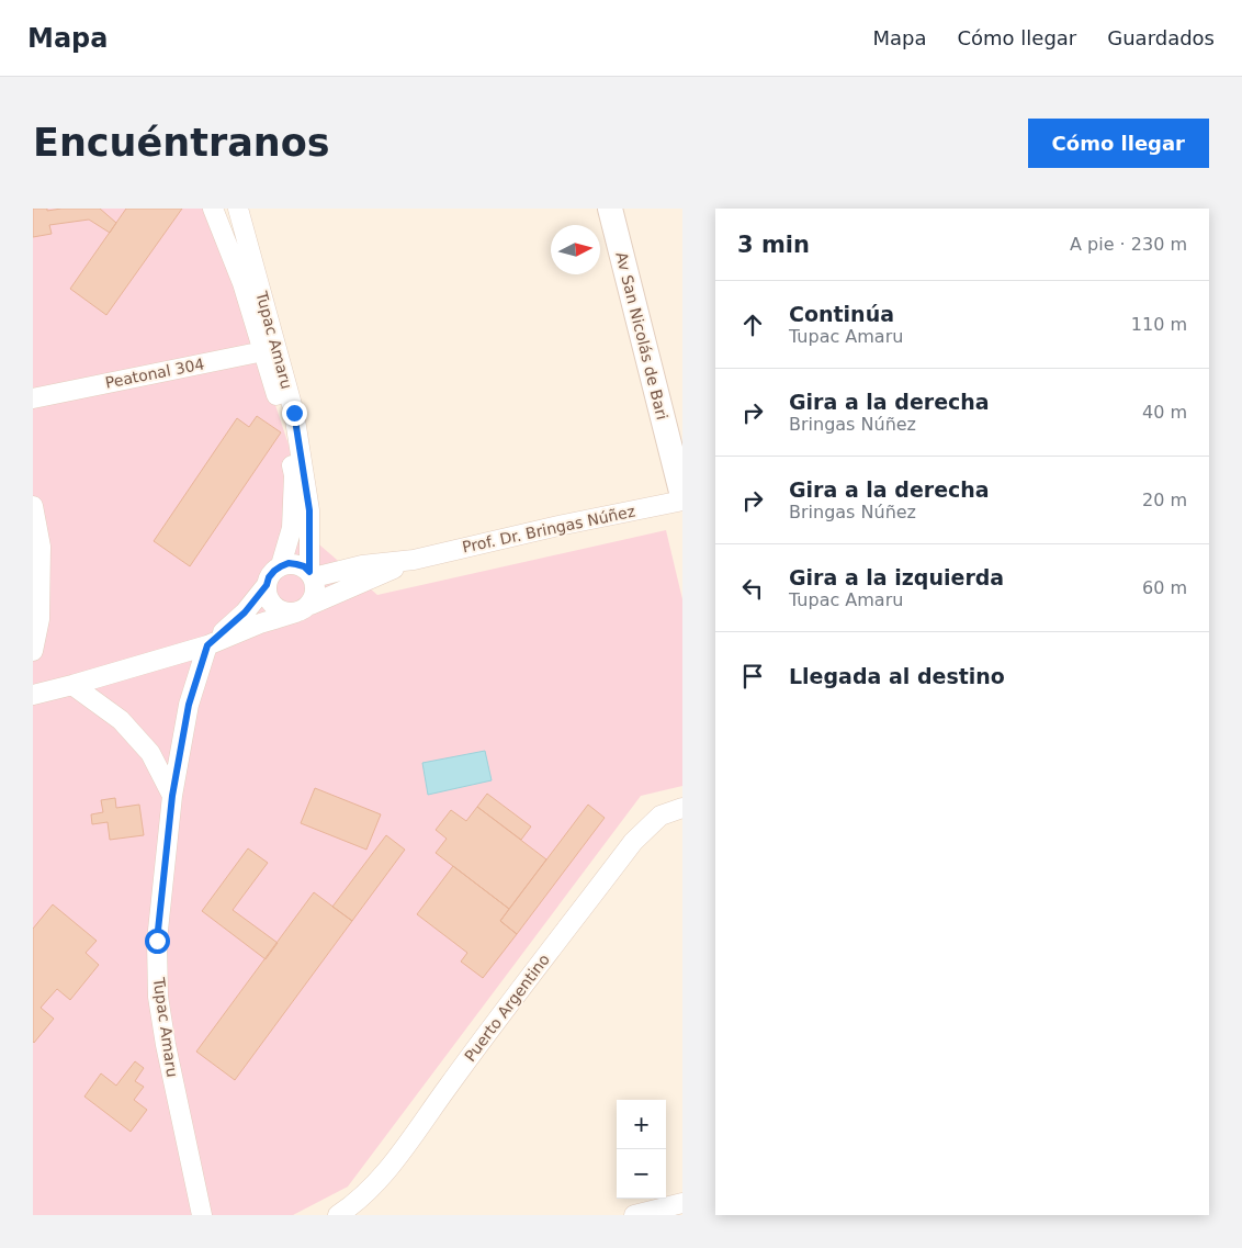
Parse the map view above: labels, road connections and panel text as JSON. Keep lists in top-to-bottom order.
{
  "streets": {
    "street": [
      "Av San Nicolás de Bari",
      "Tupac Amaru",
      "Peatonal 304",
      "Prof. Dr. Bringas Núñez",
      "Puerto Argentino"
    ]
  },
  "crossings": [
    ["Av San Nicolás de Bari", "Prof. Dr. Bringas Núñez"],
    ["Tupac Amaru", "Peatonal 304"]
  ],
  "north": "right",
  "page": {
    "header": "Mapa",
    "nav": ["Mapa", "Cómo llegar", "Guardados"],
    "buttons": "Cómo llegar",
    "title": "Encuéntranos",
    "heading": ["3 min", "A pie · 230 m"],
    "list": [
      ["Continúa", "Tupac Amaru", "110 m"],
      ["Gira a la derecha", "Bringas Núñez", "40 m"],
      ["Gira a la derecha", "Bringas Núñez", "20 m"],
      ["Gira a la izquierda", "Tupac Amaru", "60 m"],
      "Llegada al destino"
    ],
    "map_buttons": ["+", "−"]
  }
}
